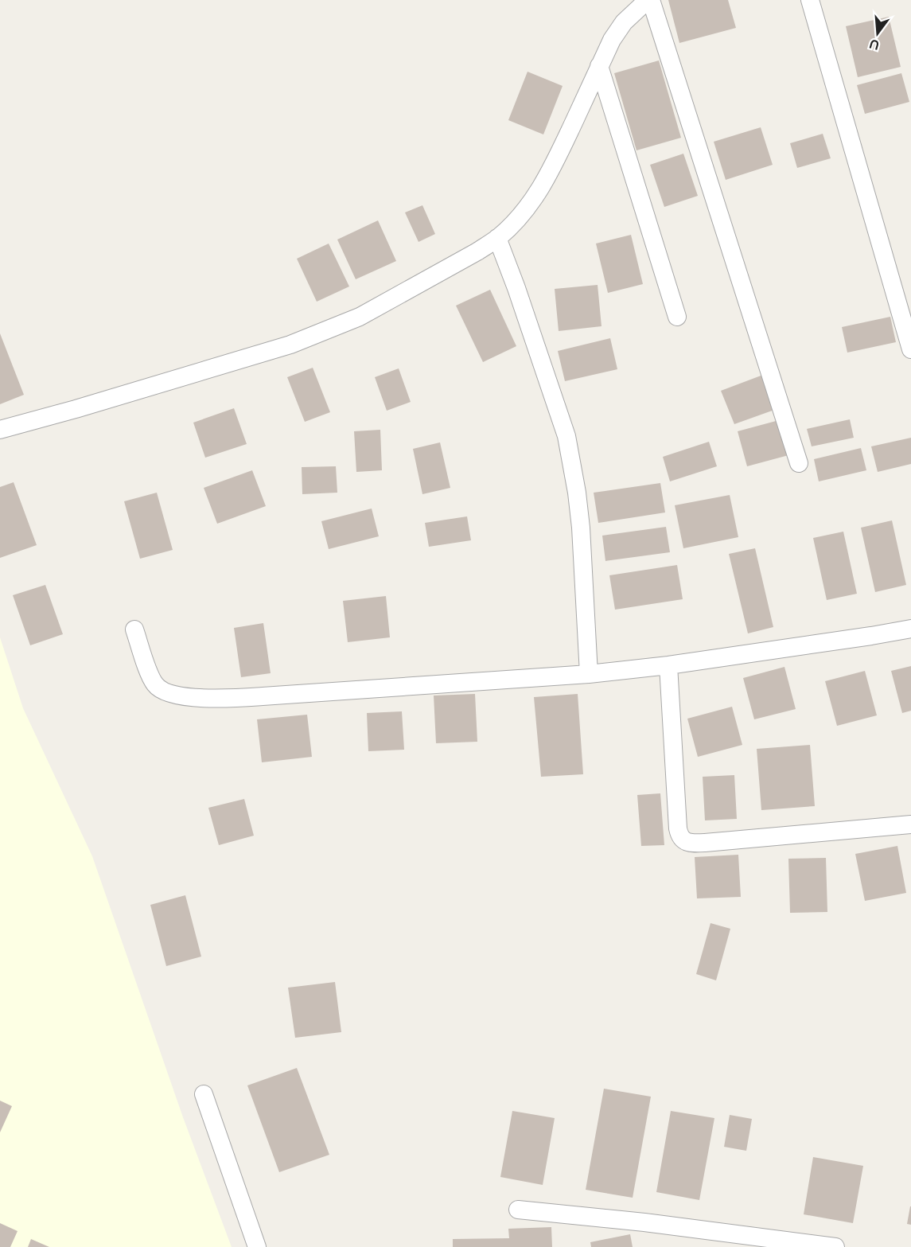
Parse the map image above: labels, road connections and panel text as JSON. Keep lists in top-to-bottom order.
{
  "north": "bottom"
}
